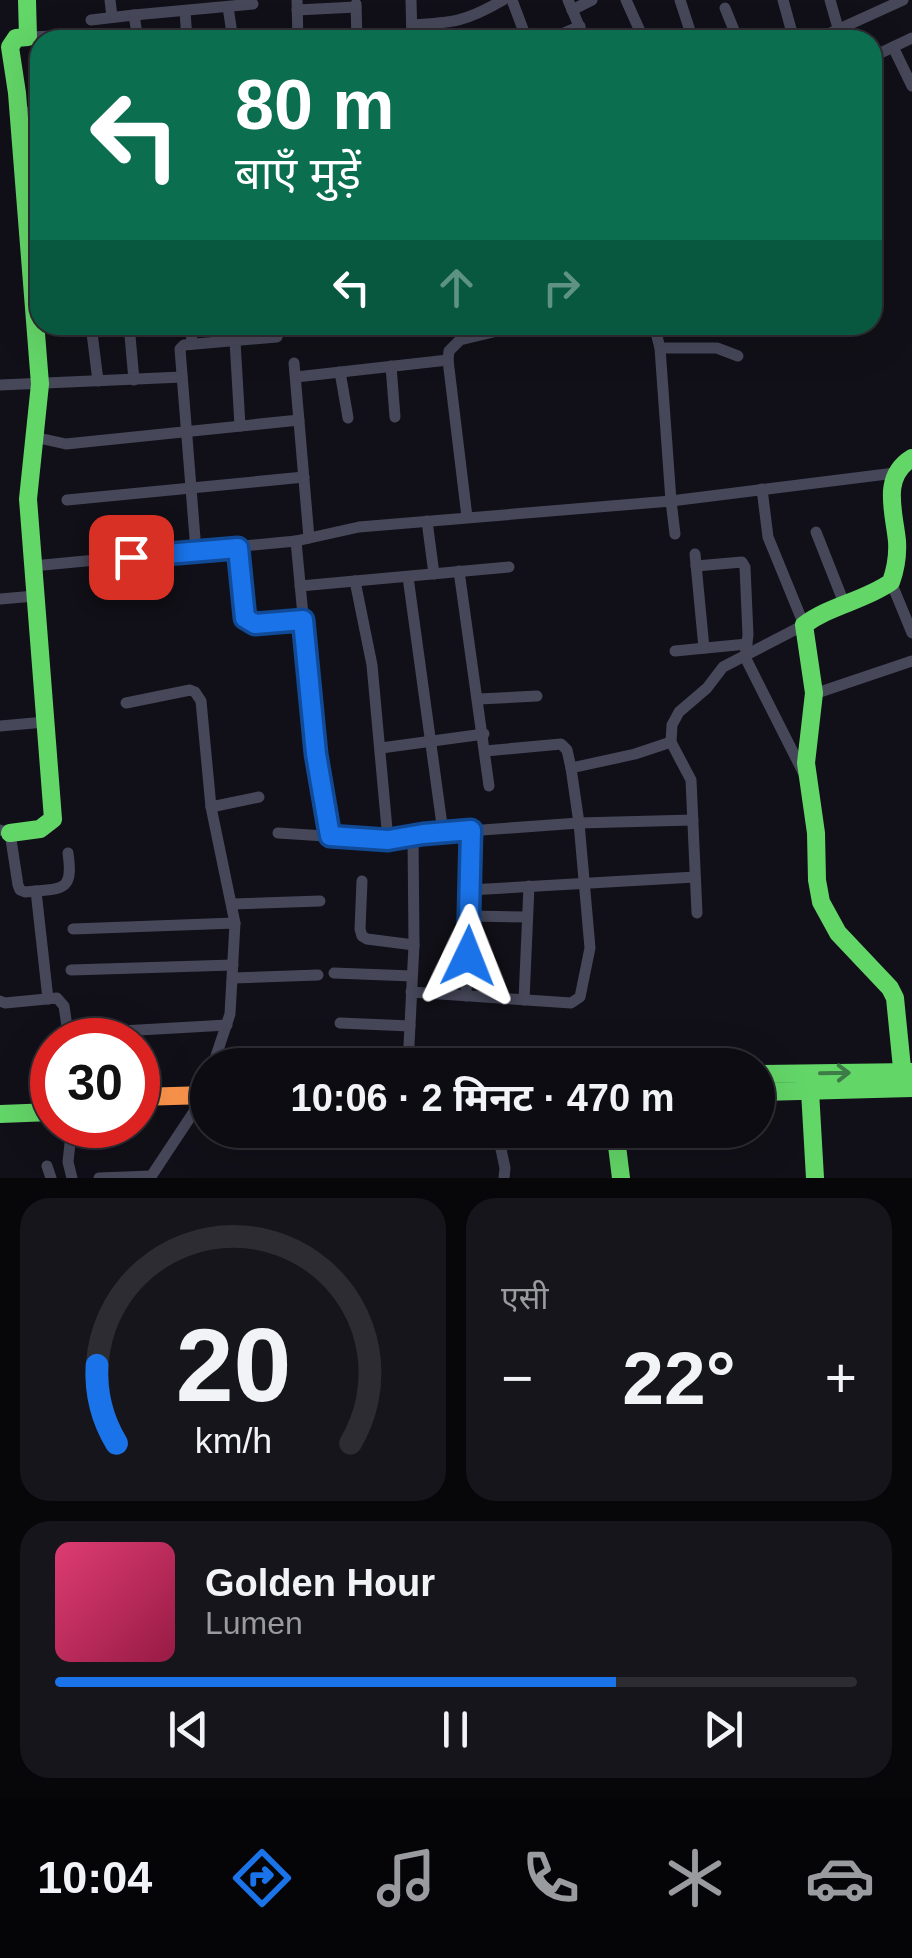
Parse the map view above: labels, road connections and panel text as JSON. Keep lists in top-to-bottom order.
{
  "page": {
    "turn": ["80 m", "बाएँ मुड़ें"],
    "limit": "30",
    "trip": "10:06 · 2 मिनट · 470 m",
    "tile": "एसी",
    "heat": ["−", "22°", "+"],
    "song": ["Golden Hour", "Lumen"],
    "tabs": "10:04",
    "gauge": ["20", "km/h"]
  }
}
